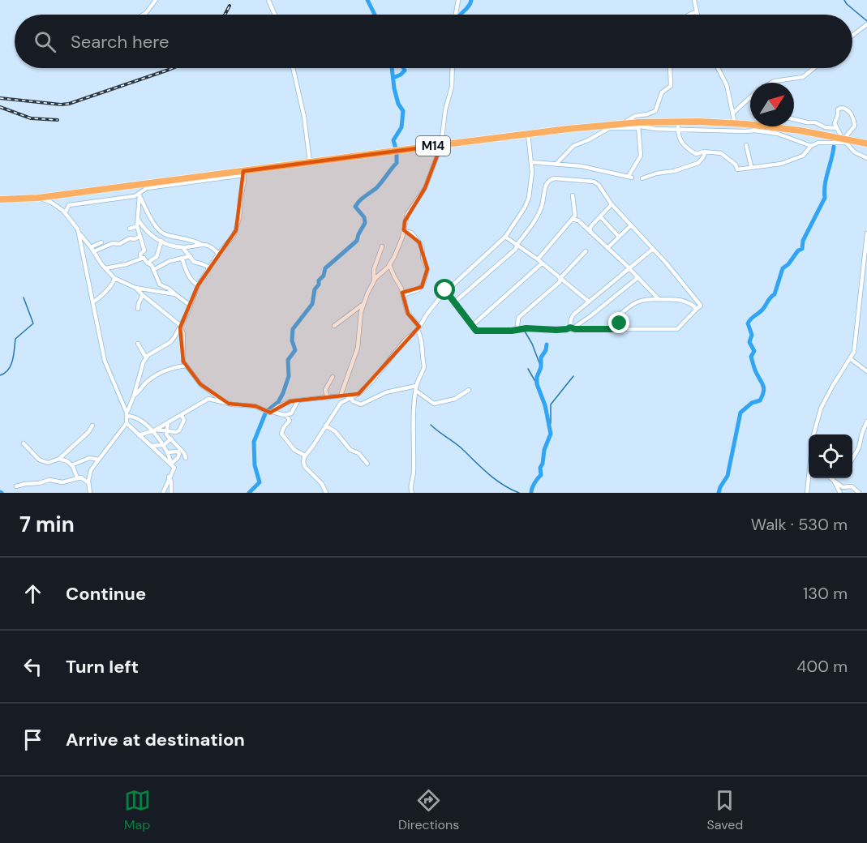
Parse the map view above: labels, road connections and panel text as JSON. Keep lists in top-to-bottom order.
{
  "streets": {
    "highway": ["M14"]
  },
  "north": "top right",
  "page": {
    "search": "Search here",
    "heading": ["7 min", "Walk · 530 m"],
    "list": [
      ["Continue", "130 m"],
      ["Turn left", "400 m"],
      "Arrive at destination"
    ],
    "nav": ["Map", "Directions", "Saved"]
  }
}
